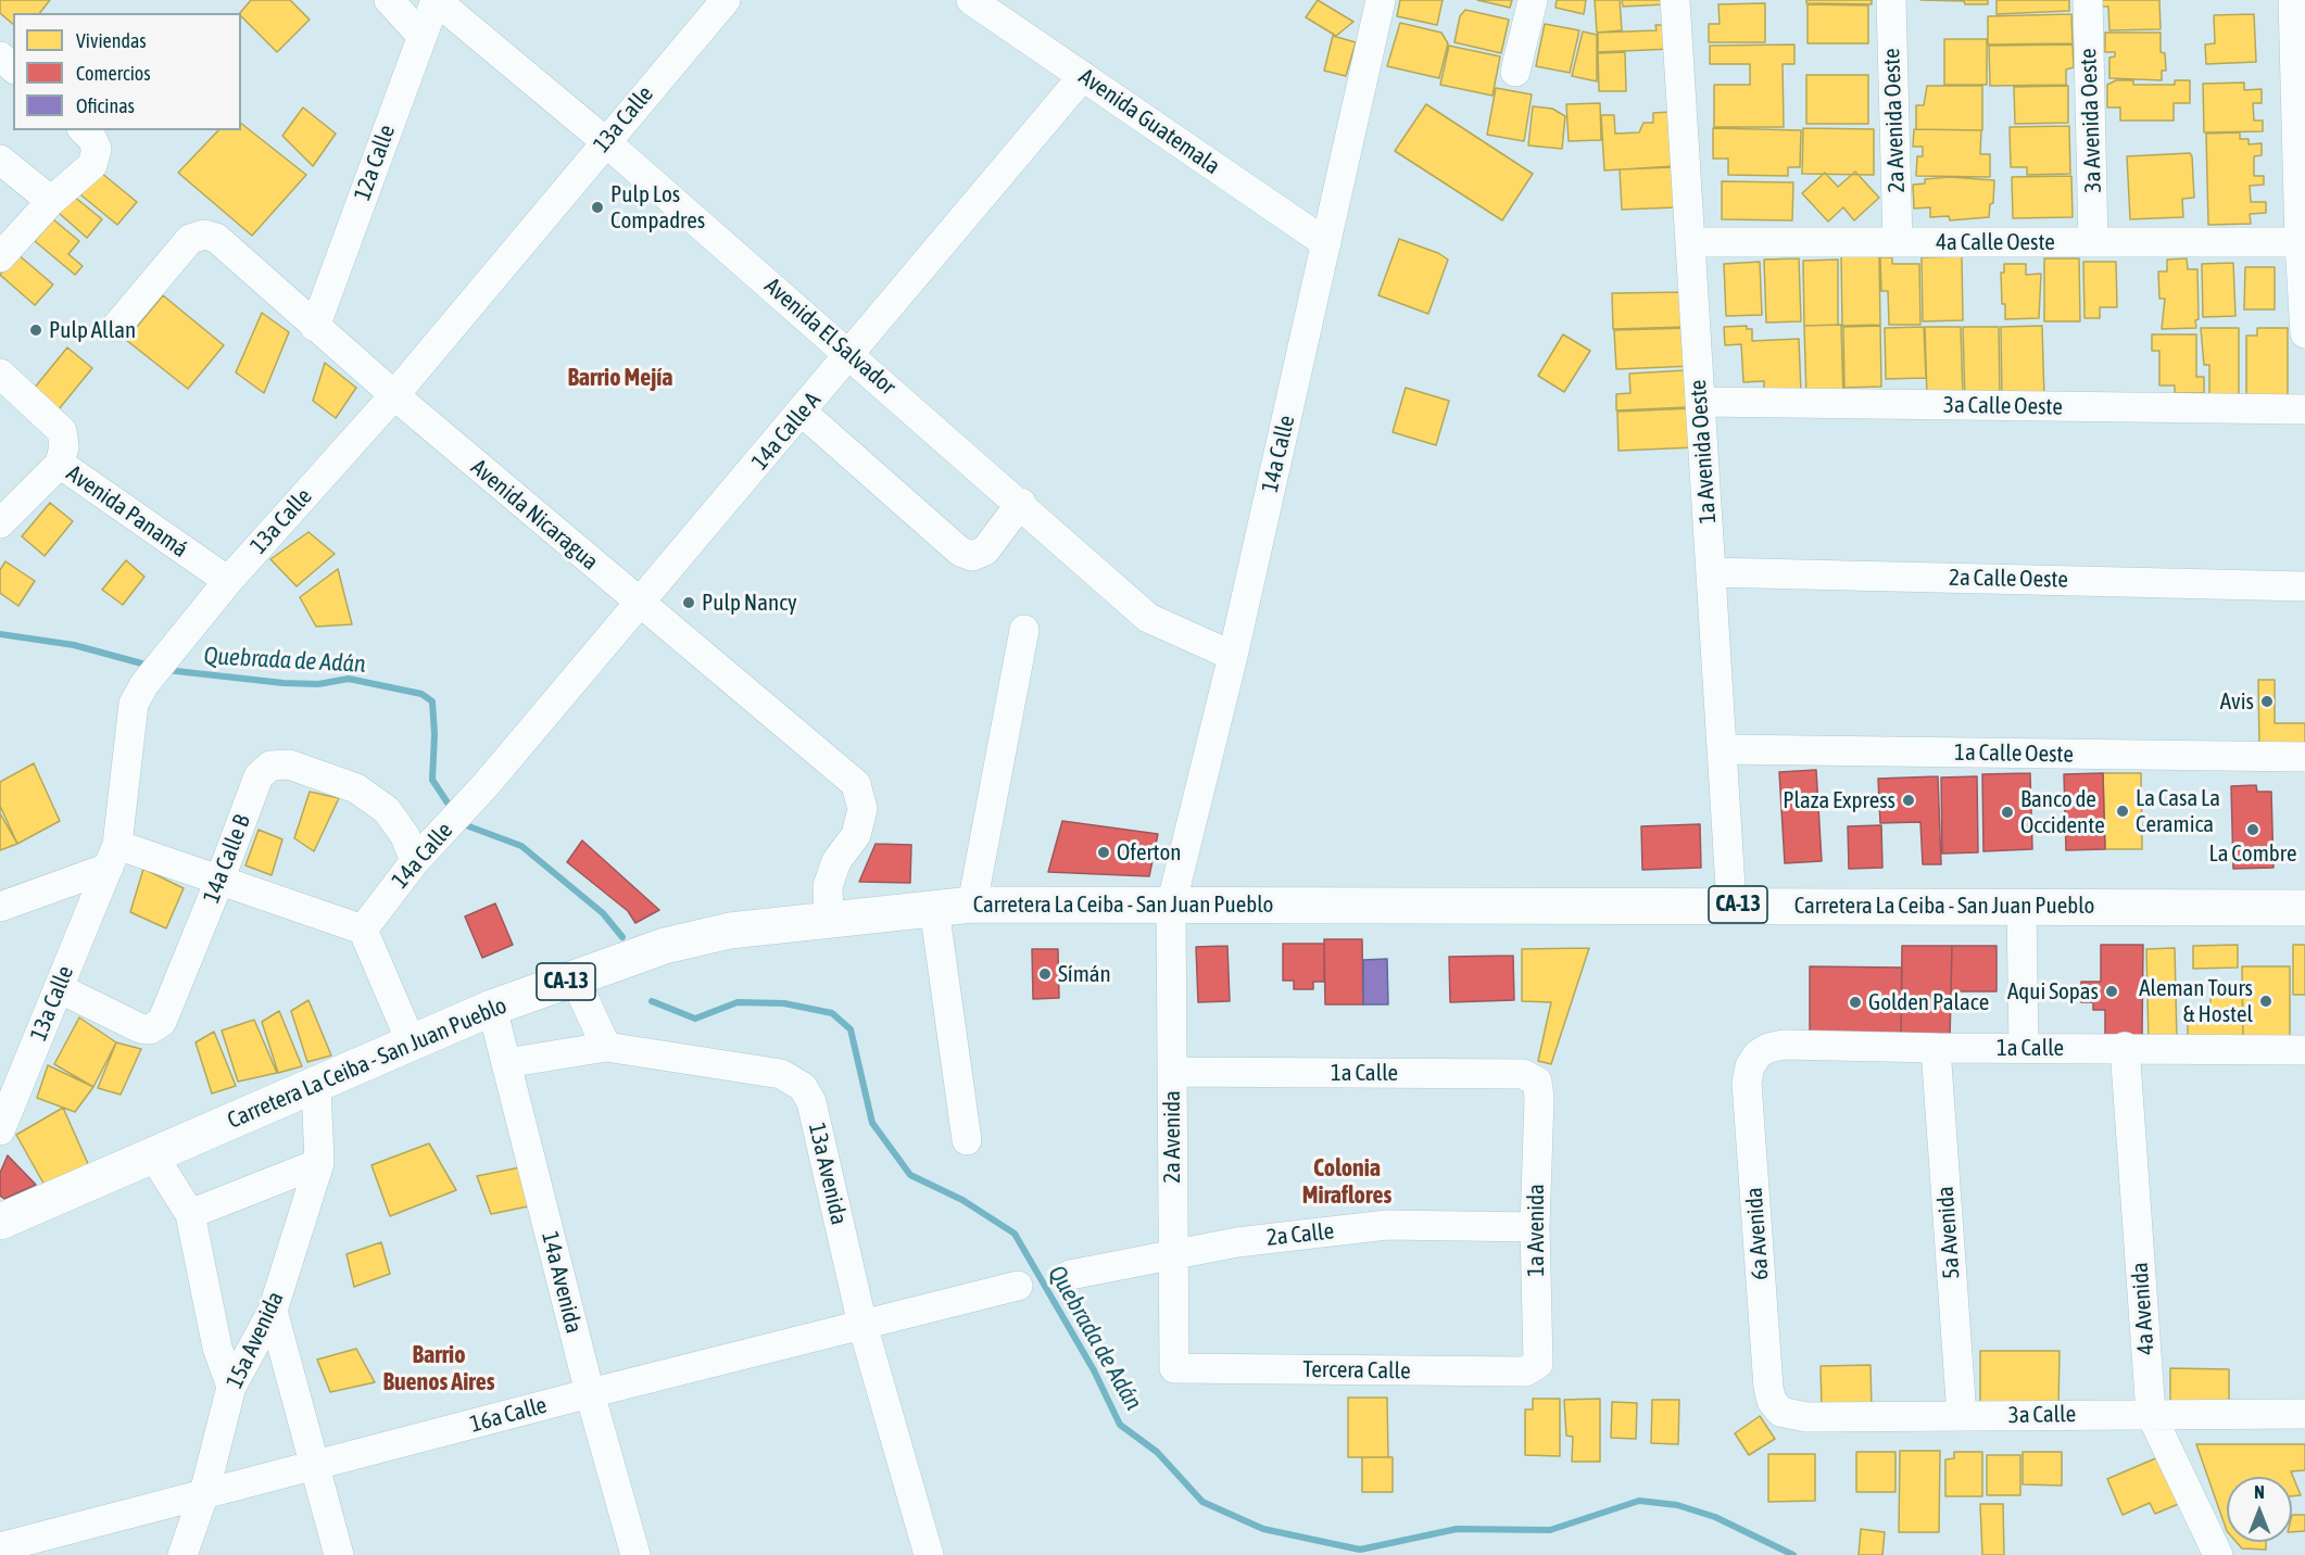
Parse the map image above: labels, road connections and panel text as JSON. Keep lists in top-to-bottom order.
{
  "streets": {
    "main road": ["Carretera La Ceiba - San Juan Pueblo", "CA-13"],
    "street": [
      "13a Calle",
      "2a Avenida Oeste",
      "3a Avenida Oeste",
      "Avenida Guatemala",
      "12a Calle",
      "4a Calle Oeste",
      "Avenida El Salvador",
      "3a Calle Oeste",
      "14a Calle A",
      "1a Avenida Oeste",
      "14a Calle",
      "Avenida Panamá",
      "Avenida Nicaragua",
      "2a Calle Oeste",
      "1a Calle Oeste",
      "14a Calle B",
      "1a Calle",
      "2a Avenida",
      "13a Avenida",
      "1a Avenida",
      "5a Avenida",
      "6a Avenida",
      "2a Calle",
      "14a Avenida",
      "4a Avenida",
      "15a Avenida",
      "Tercera Calle",
      "16a Calle",
      "3a Calle"
    ]
  },
  "crossings": [
    ["13a Calle", "Avenida El Salvador"],
    ["13a Calle", "Avenida Panamá"],
    ["13a Calle", "Avenida Nicaragua"],
    ["13a Calle", "14a Calle B"],
    ["2a Avenida Oeste", "4a Calle Oeste"],
    ["3a Avenida Oeste", "4a Calle Oeste"],
    ["Avenida Guatemala", "14a Calle A"],
    ["Avenida Guatemala", "14a Calle"],
    ["12a Calle", "Avenida El Salvador"],
    ["12a Calle", "Avenida Nicaragua"],
    ["4a Calle Oeste", "1a Avenida Oeste"],
    ["Avenida El Salvador", "14a Calle A"],
    ["Avenida El Salvador", "14a Calle"],
    ["3a Calle Oeste", "1a Avenida Oeste"],
    ["14a Calle A", "14a Calle"],
    ["14a Calle A", "Avenida Nicaragua"],
    ["1a Avenida Oeste", "2a Calle Oeste"],
    ["1a Avenida Oeste", "1a Calle Oeste"],
    ["1a Avenida Oeste", "Carretera La Ceiba - San Juan Pueblo"],
    ["14a Calle", "14a Calle B"],
    ["14a Calle", "Carretera La Ceiba - San Juan Pueblo"],
    ["14a Calle", "2a Avenida"],
    ["Avenida Nicaragua", "Carretera La Ceiba - San Juan Pueblo"],
    ["Carretera La Ceiba - San Juan Pueblo", "2a Avenida"],
    ["Carretera La Ceiba - San Juan Pueblo", "14a Avenida"],
    ["Carretera La Ceiba - San Juan Pueblo", "15a Avenida"],
    ["1a Calle", "2a Avenida"],
    ["1a Calle", "1a Avenida"],
    ["1a Calle", "5a Avenida"],
    ["1a Calle", "6a Avenida"],
    ["1a Calle", "4a Avenida"],
    ["2a Avenida", "2a Calle"],
    ["2a Avenida", "Tercera Calle"],
    ["13a Avenida", "14a Avenida"],
    ["13a Avenida", "16a Calle"],
    ["1a Avenida", "2a Calle"],
    ["1a Avenida", "Tercera Calle"],
    ["5a Avenida", "3a Calle"],
    ["6a Avenida", "3a Calle"],
    ["14a Avenida", "16a Calle"],
    ["4a Avenida", "3a Calle"],
    ["15a Avenida", "16a Calle"]
  ],
  "districts": ["Barrio Mejía", "Colonia Miraflores", "Barrio Buenos Aires"],
  "water": ["Quebrada de Adán"],
  "places": [
    "Pulp Los Compadres",
    "Pulp Allan",
    "Pulp Nancy",
    "Avis",
    "Plaza Express",
    "La Casa La Ceramica",
    "Banco de Occidente",
    "La Combre",
    "Oferton",
    "Símán",
    "Aqui Sopas",
    "Aleman Tours & Hostel",
    "Golden Palace"
  ],
  "legend": ["Viviendas", "Comercios", "Oficinas"],
  "north": "top"
}
